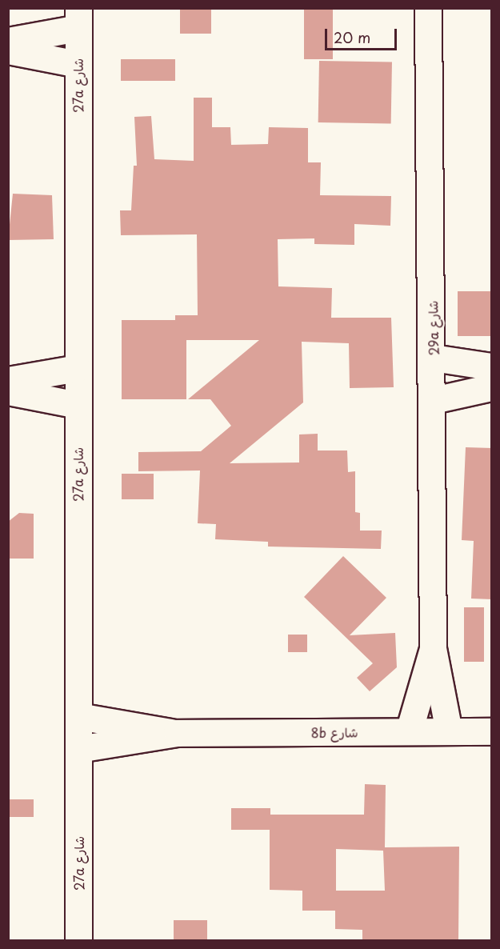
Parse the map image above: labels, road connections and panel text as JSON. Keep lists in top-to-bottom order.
{
  "streets": {
    "street": ["27a شارع", "29a شارع", "8b شارع"]
  },
  "crossings": [
    ["27a شارع", "8b شارع"],
    ["29a شارع", "8b شارع"]
  ],
  "scale_bar": "20 m"
}
